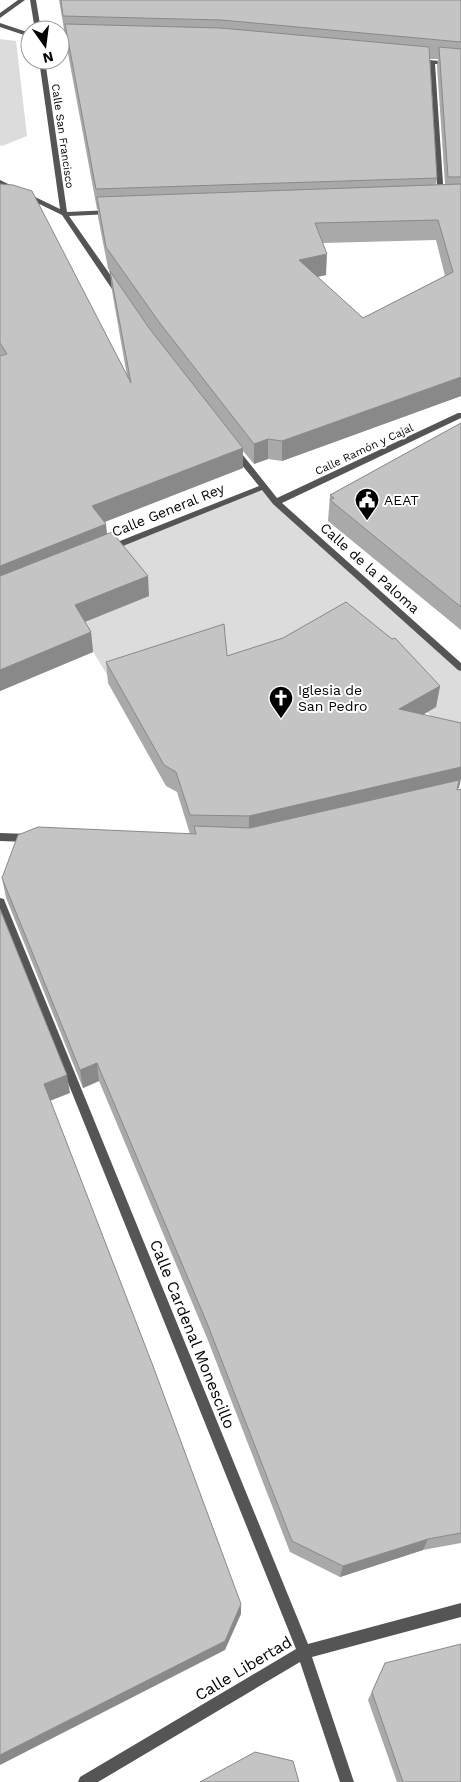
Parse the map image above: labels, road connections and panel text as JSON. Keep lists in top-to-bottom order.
{
  "streets": {
    "street": [
      "Calle San Francisco",
      "Calle Ramón y Cajal",
      "Calle General Rey",
      "Calle de la Paloma",
      "Calle Cardenal Monescillo",
      "Calle Libertad"
    ]
  },
  "crossings": [
    ["Calle Ramón y Cajal", "Calle de la Paloma"],
    ["Calle General Rey", "Calle de la Paloma"],
    ["Calle Cardenal Monescillo", "Calle Libertad"]
  ],
  "places": {
    "public building": ["AEAT"],
    "church": ["Iglesia de San Pedro"]
  },
  "north": "bottom"
}
